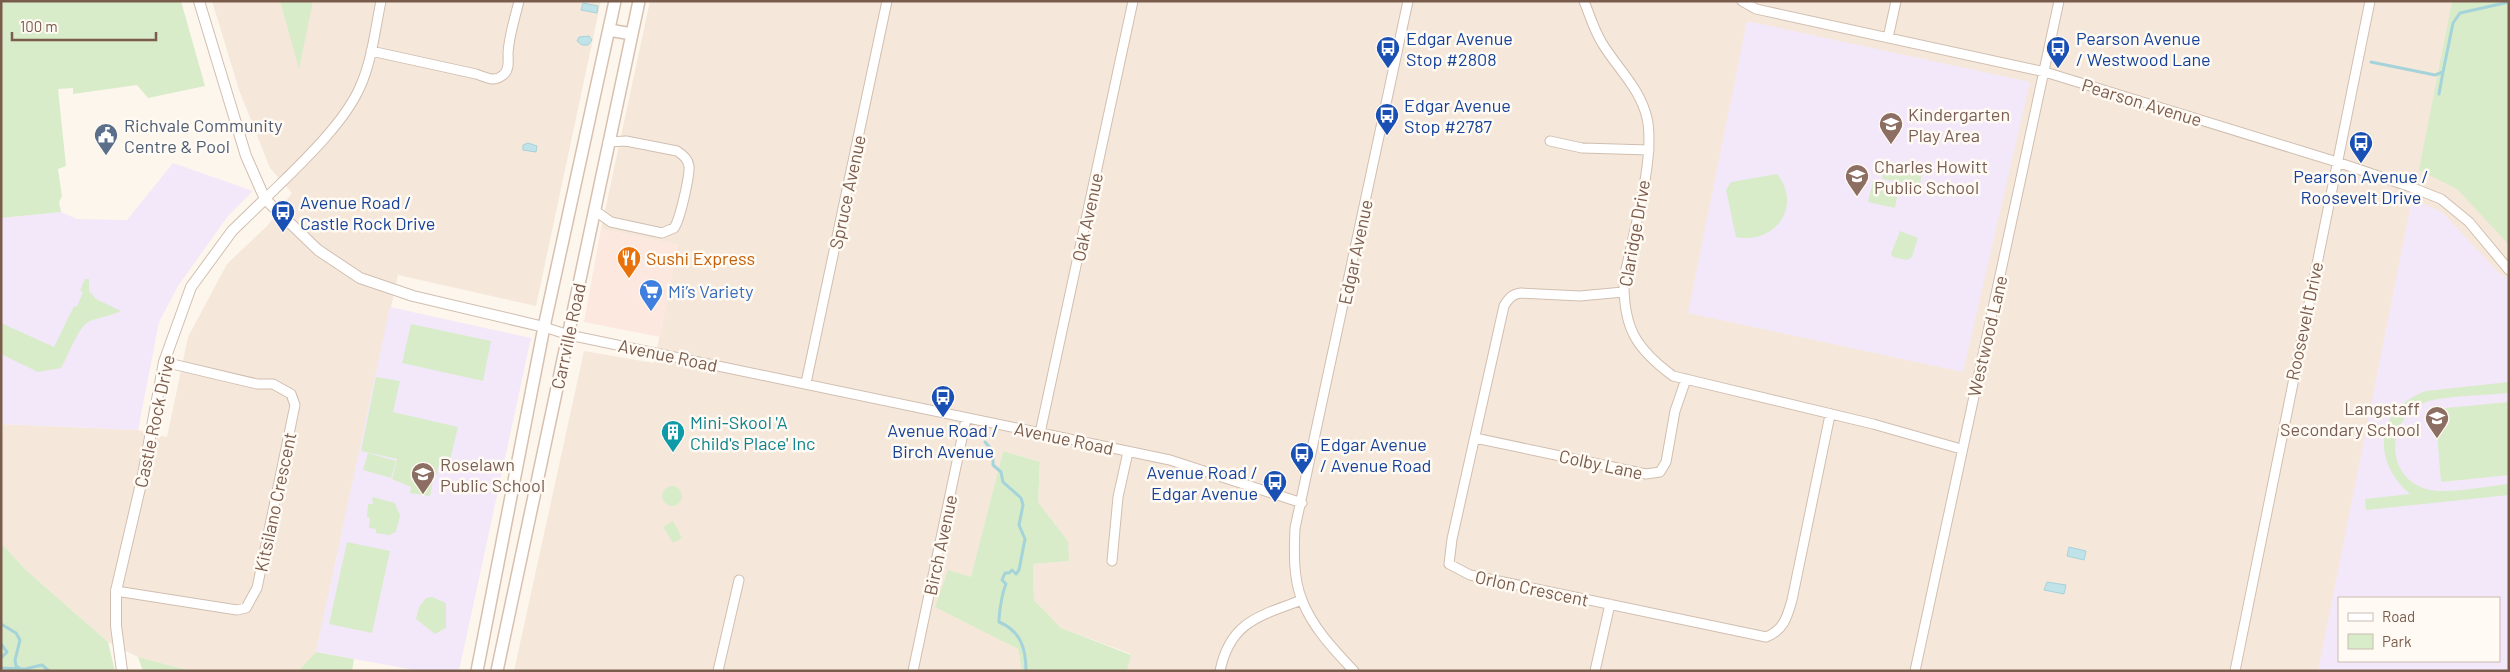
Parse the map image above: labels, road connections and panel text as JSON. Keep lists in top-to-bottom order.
{
  "streets": {
    "main road": ["Carrville Road"],
    "street": [
      "Pearson Avenue",
      "Spruce Avenue",
      "Oak Avenue",
      "Claridge Drive",
      "Edgar Avenue",
      "Roosevelt Drive",
      "Westwood Lane",
      "Avenue Road",
      "Castle Rock Drive",
      "Colby Lane",
      "Kitsilano Crescent",
      "Birch Avenue",
      "Orlon Crescent"
    ]
  },
  "crossings": [
    ["Pearson Avenue", "Roosevelt Drive"],
    ["Pearson Avenue", "Westwood Lane"],
    ["Spruce Avenue", "Avenue Road"],
    ["Oak Avenue", "Avenue Road"],
    ["Claridge Drive", "Westwood Lane"],
    ["Claridge Drive", "Colby Lane"],
    ["Claridge Drive", "Orlon Crescent"],
    ["Edgar Avenue", "Avenue Road"],
    ["Carrville Road", "Avenue Road"],
    ["Avenue Road", "Castle Rock Drive"],
    ["Avenue Road", "Birch Avenue"],
    ["Castle Rock Drive", "Kitsilano Crescent"],
    ["Colby Lane", "Orlon Crescent"]
  ],
  "places": {
    "bus stop": [
      "Edgar Avenue Stop #2808",
      "Pearson Avenue / Westwood Lane",
      "Edgar Avenue Stop #2787",
      "Pearson Avenue / Roosevelt Drive",
      "Avenue Road / Castle Rock Drive",
      "Avenue Road / Birch Avenue",
      "Edgar Avenue / Avenue Road",
      "Avenue Road / Edgar Avenue"
    ],
    "school or university": [
      "Kindergarten Play Area",
      "Charles Howitt Public School",
      "Langstaff Secondary School",
      "Roselawn Public School"
    ],
    "public building": ["Richvale Community Centre & Pool"],
    "restaurant": ["Sushi Express"],
    "supermarket": ["Mi’s Variety"],
    "building": ["Mini-Skool 'A Child's Place' Inc"]
  },
  "legend": ["Road", "Park"],
  "scale_bar": "100 m"
}
